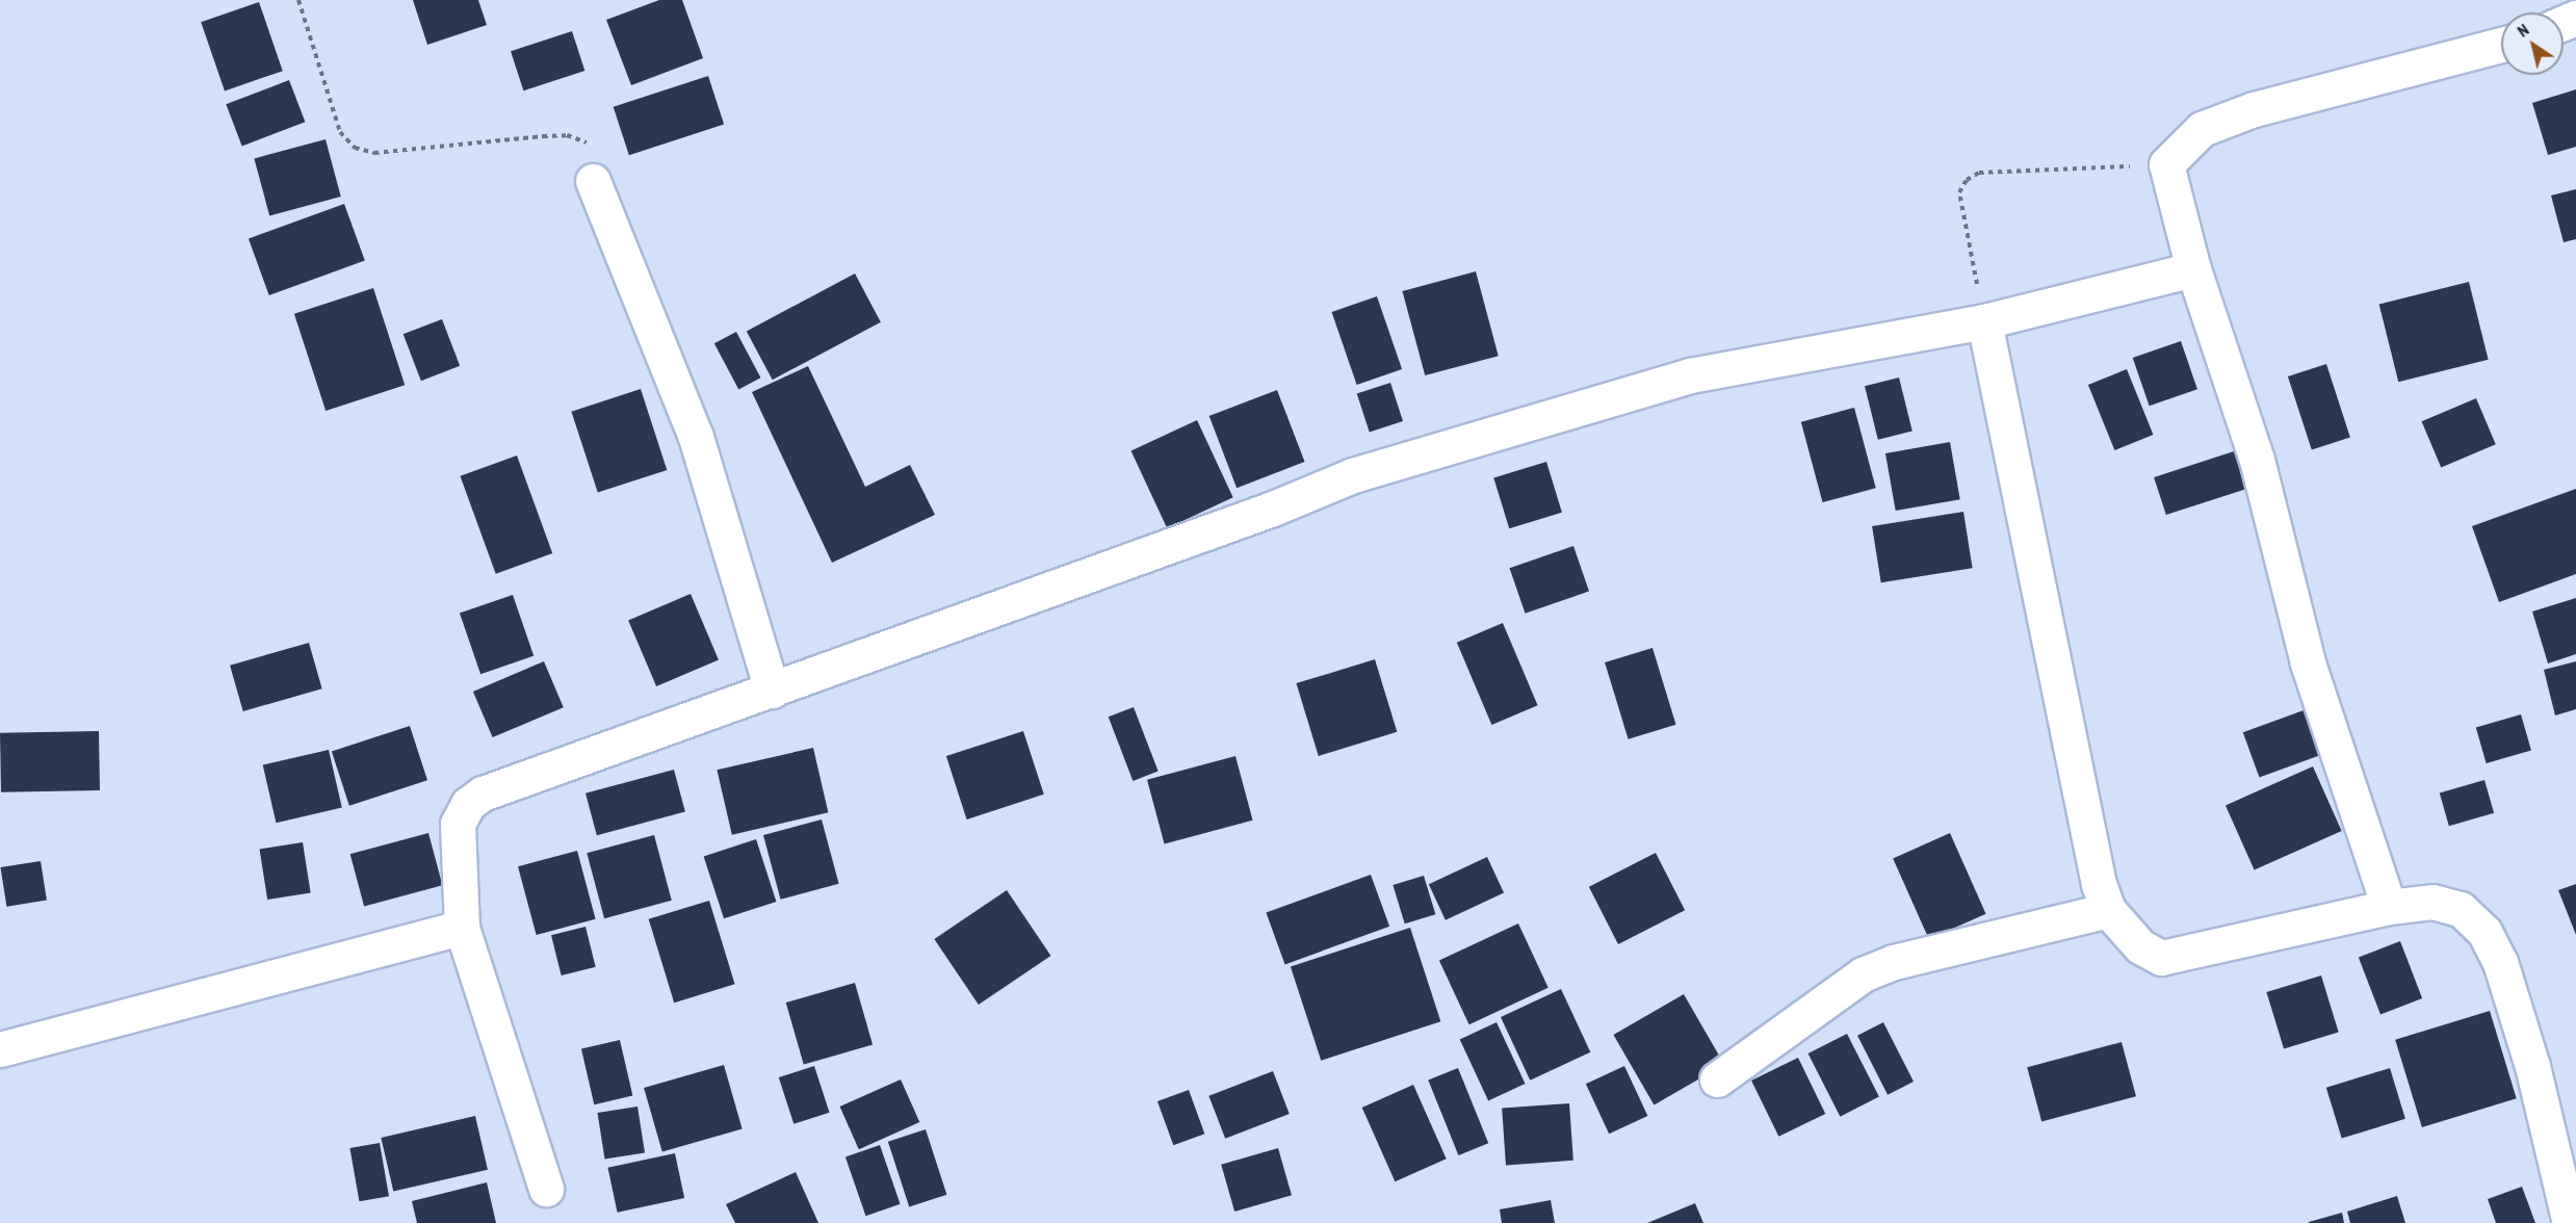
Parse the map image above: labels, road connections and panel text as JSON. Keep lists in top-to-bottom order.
{
  "north": "top left"
}
